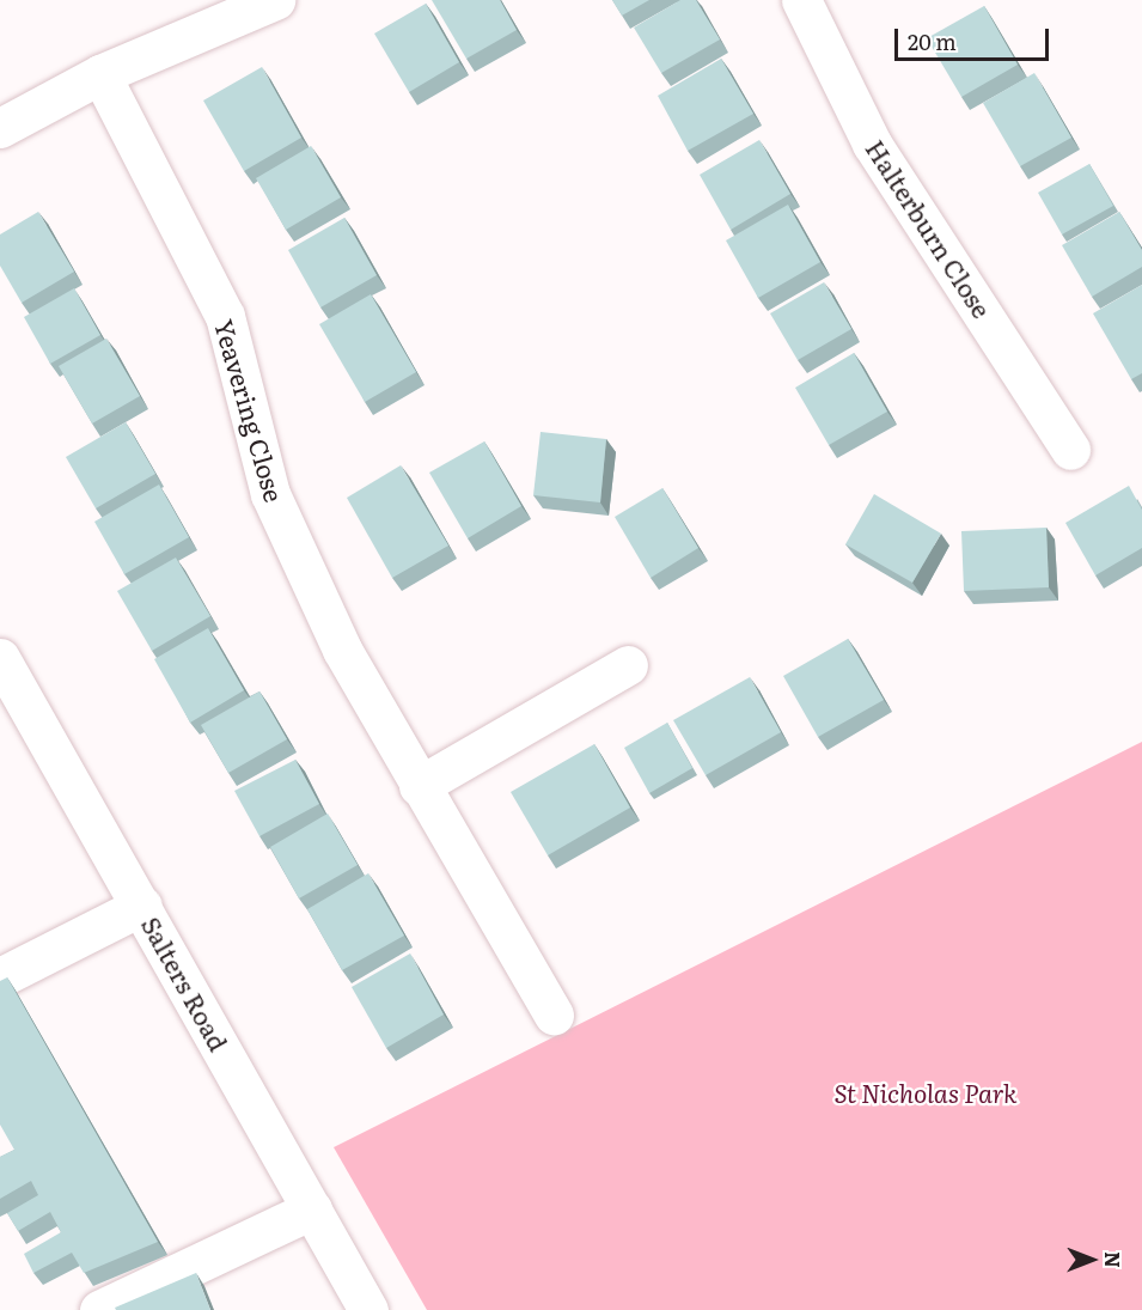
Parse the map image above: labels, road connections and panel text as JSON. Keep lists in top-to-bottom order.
{
  "streets": {
    "street": ["Halterburn Close", "Yeavering Close", "Salters Road"]
  },
  "parks": ["St Nicholas Park"],
  "scale_bar": "20 m",
  "north": "right"
}
